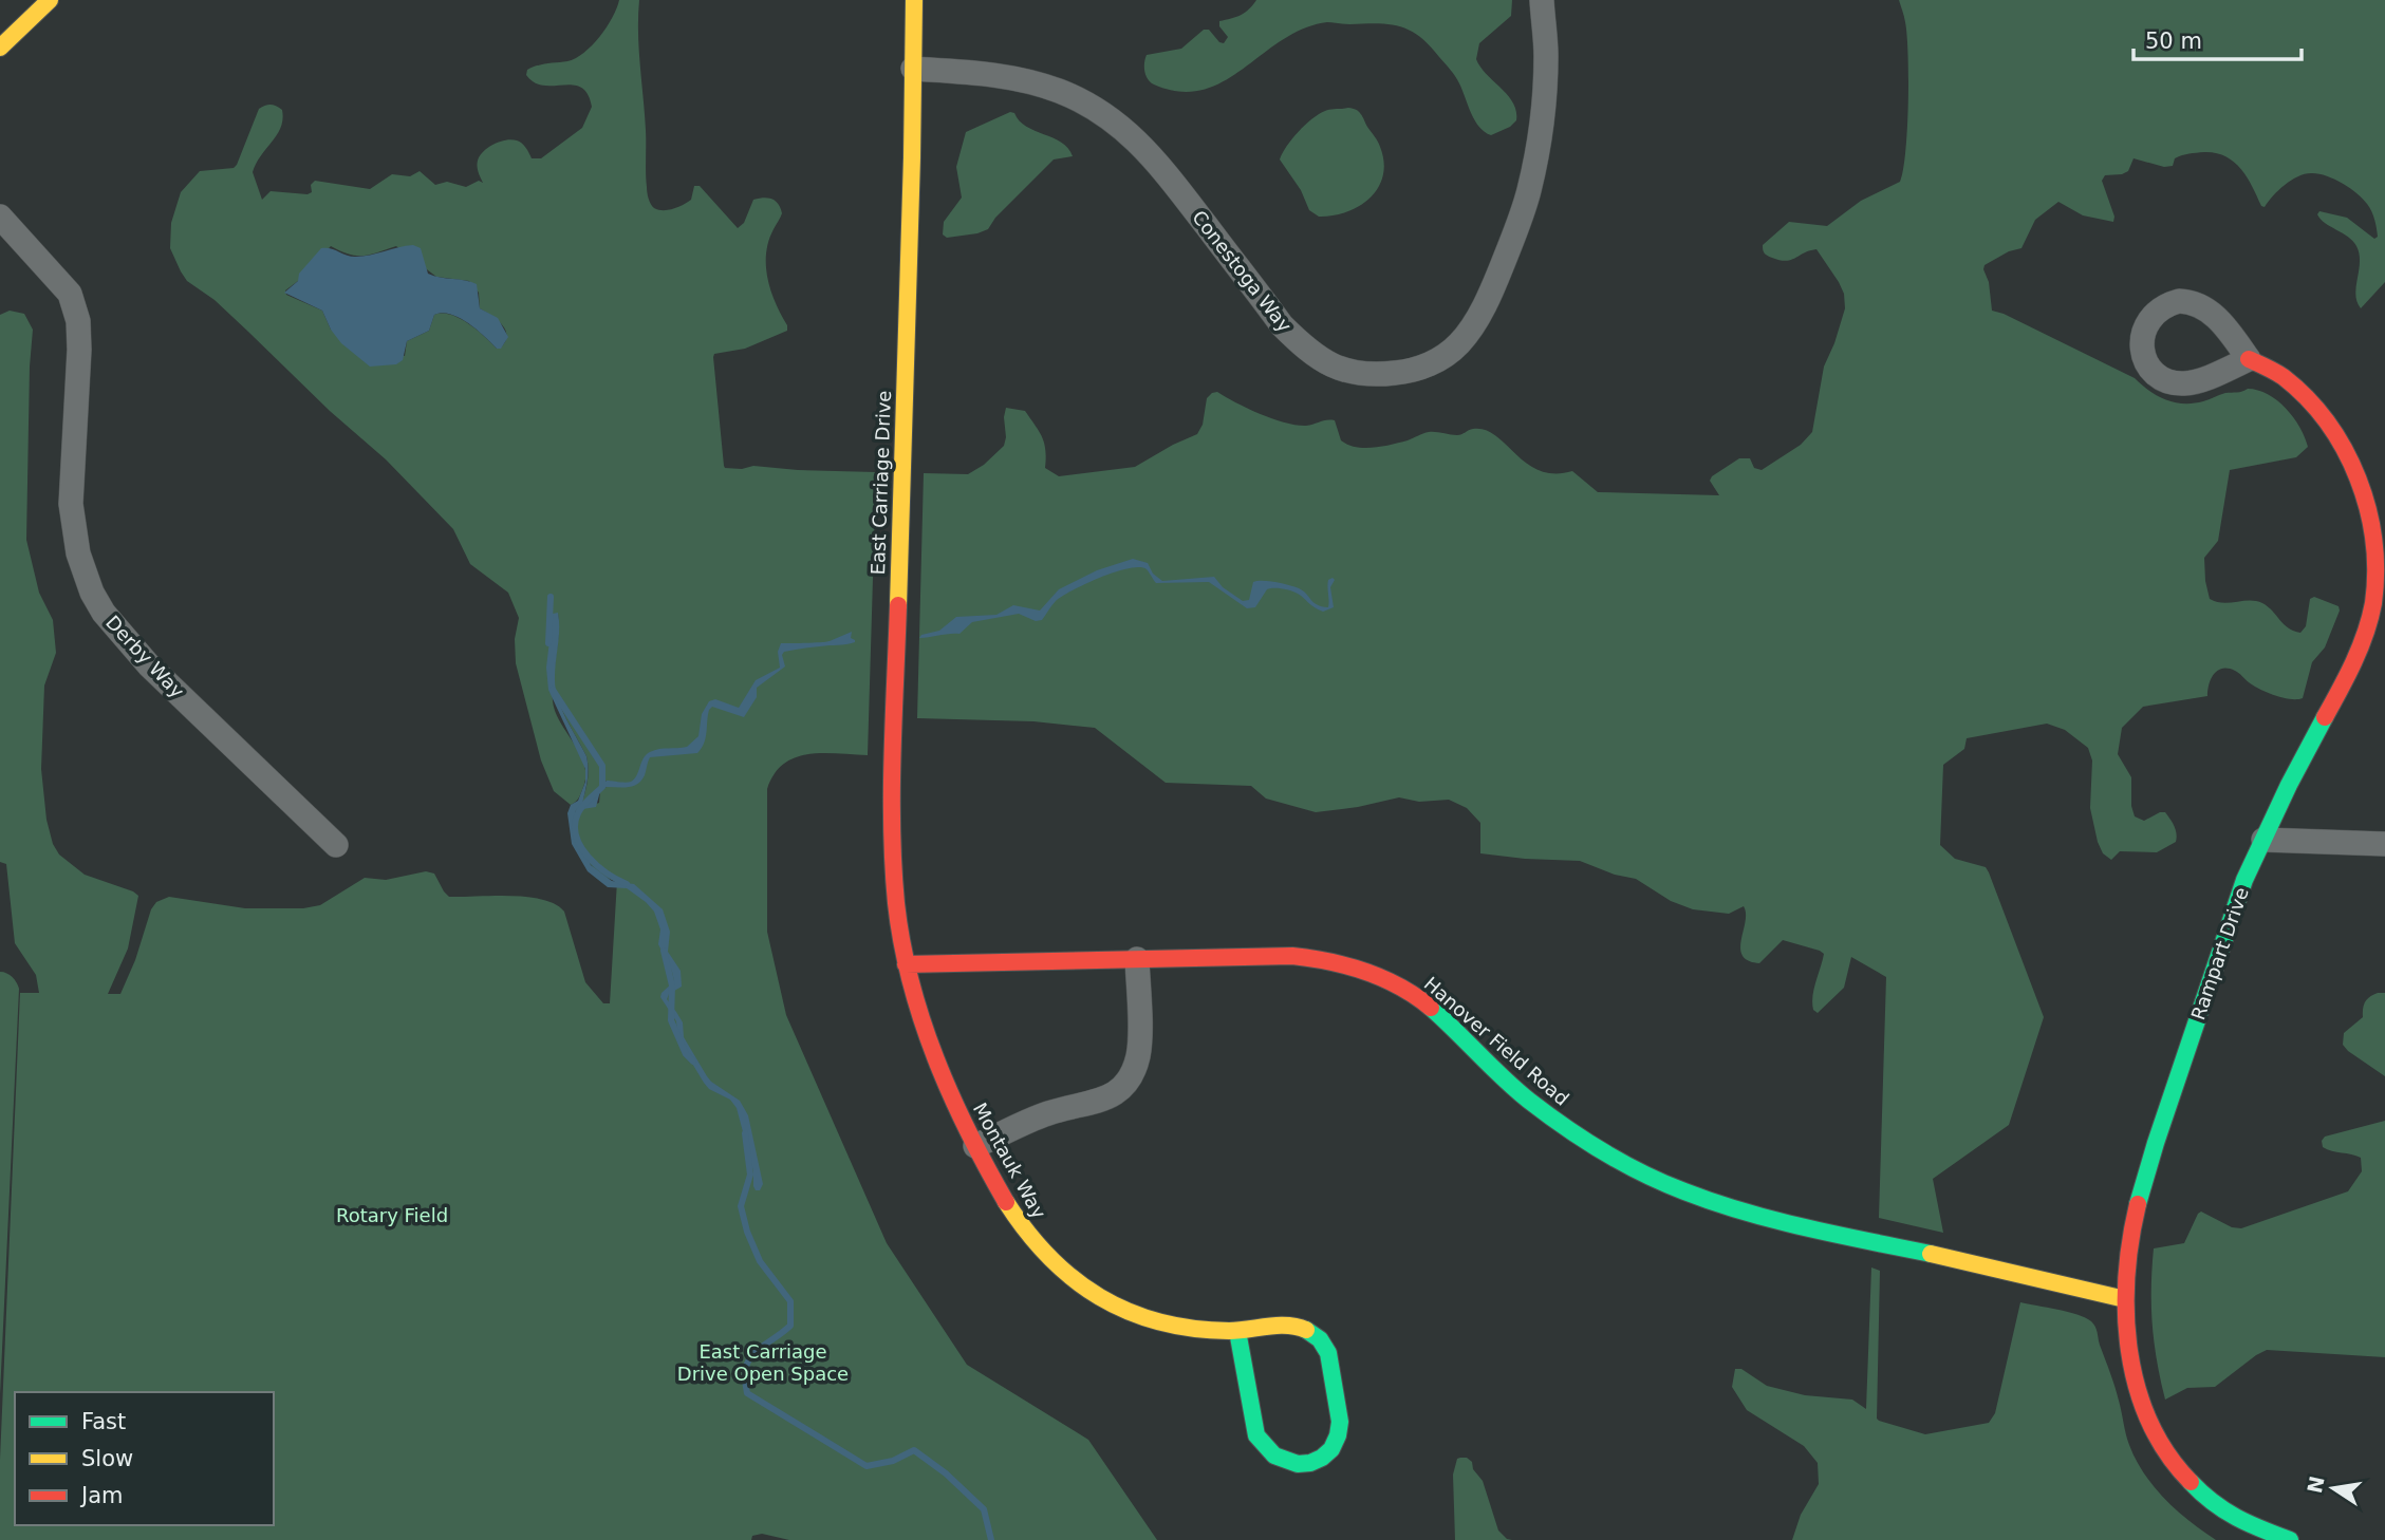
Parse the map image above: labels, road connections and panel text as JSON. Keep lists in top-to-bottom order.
{
  "streets": {
    "street": [
      "Conestoga Way",
      "East Carriage Drive",
      "Derby Way",
      "Rampart Drive",
      "Hanover Field Road",
      "Montauk Way"
    ]
  },
  "crossings": [
    ["Conestoga Way", "East Carriage Drive"],
    ["East Carriage Drive", "Hanover Field Road"],
    ["East Carriage Drive", "Montauk Way"],
    ["Rampart Drive", "Hanover Field Road"],
    ["Hanover Field Road", "Montauk Way"]
  ],
  "parks": ["Rotary Field", "East Carriage Drive Open Space"],
  "legend": ["Fast", "Slow", "Jam"],
  "scale_bar": "50 m",
  "north": "left"
}
